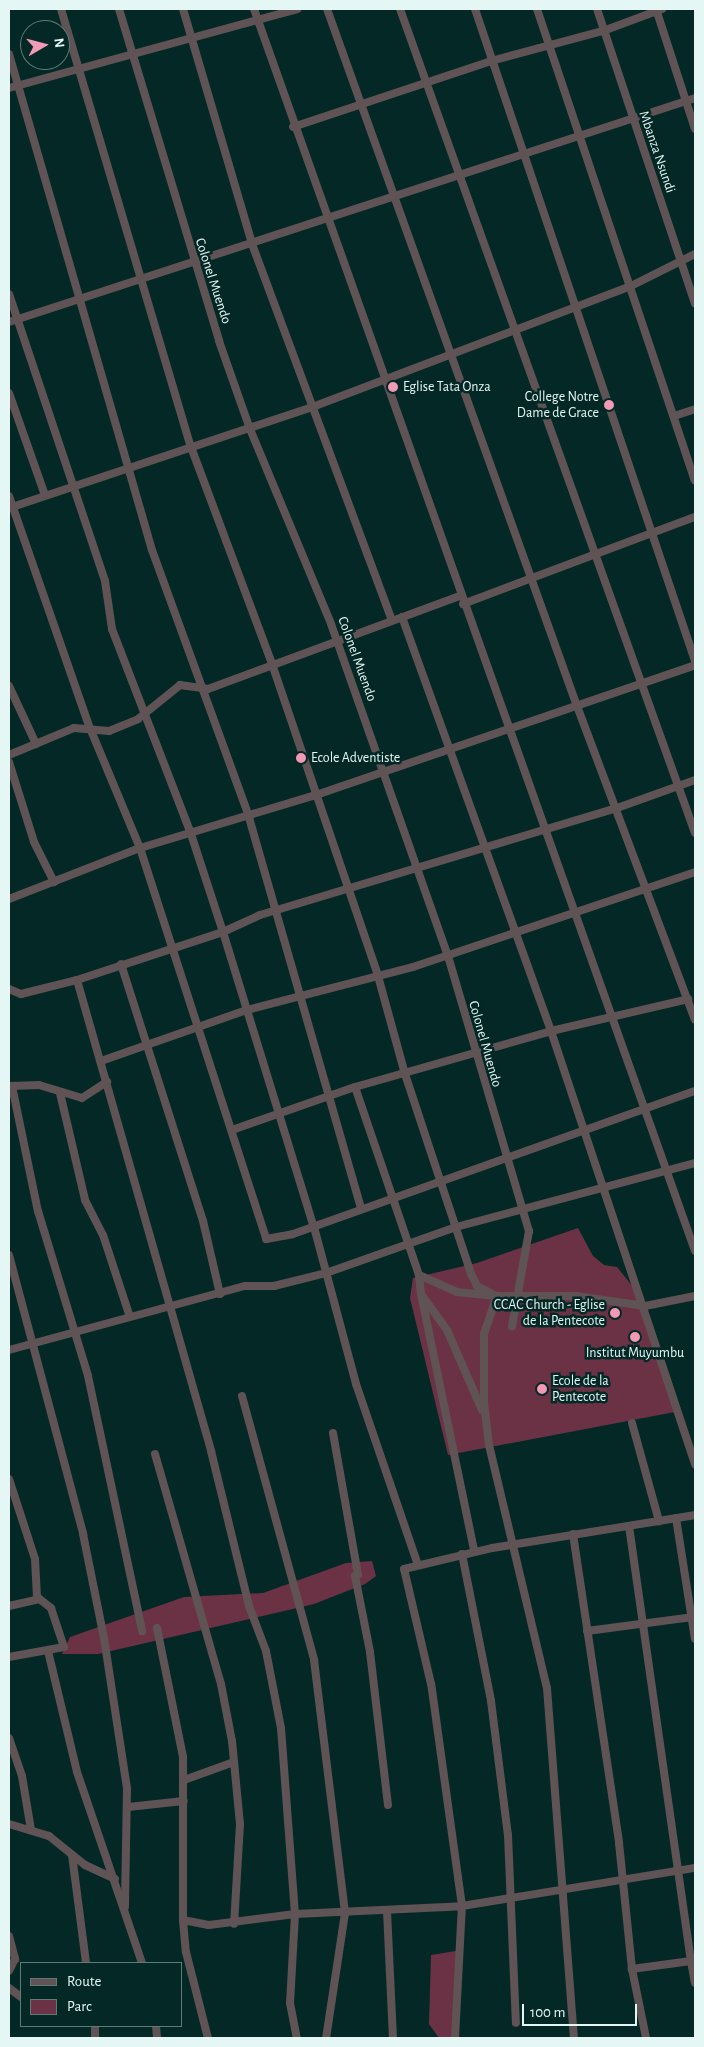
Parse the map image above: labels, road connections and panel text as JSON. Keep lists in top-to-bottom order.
{
  "streets": {
    "street": ["Mbanza Nsundi", "Colonel Muendo"]
  },
  "places": [
    "Eglise Tata Onza",
    "College Notre Dame de Grace",
    "Ecole Adventiste",
    "CCAC Church - Eglise de la Pentecote",
    "Institut Muyumbu",
    "Ecole de la Pentecote"
  ],
  "legend": ["Route", "Parc"],
  "scale_bar": "100 m",
  "north": "right"
}
